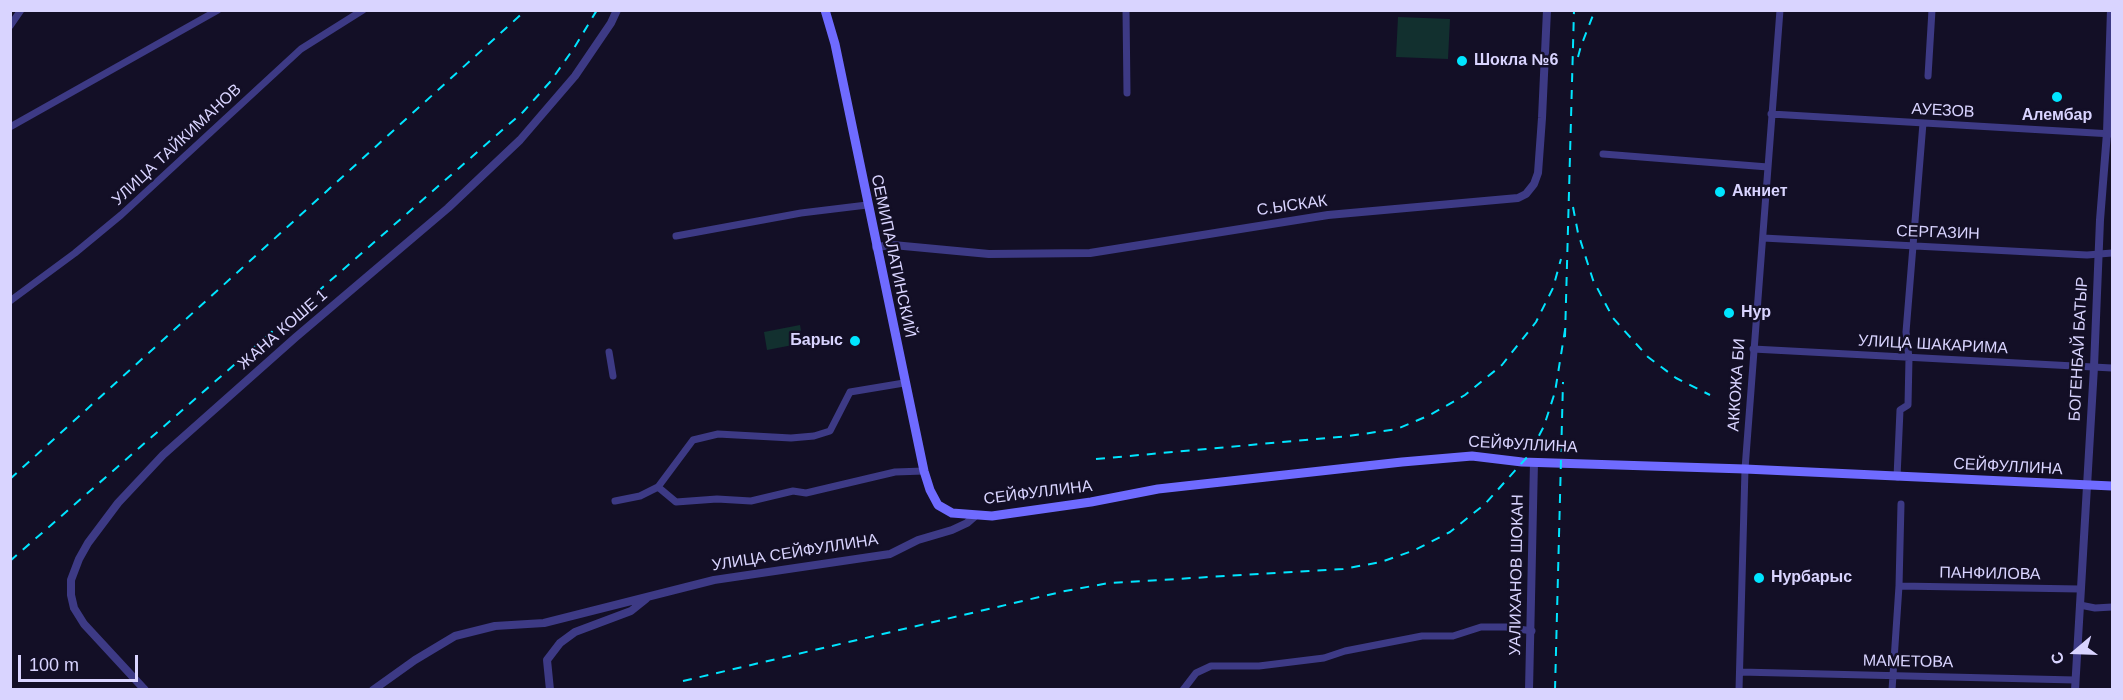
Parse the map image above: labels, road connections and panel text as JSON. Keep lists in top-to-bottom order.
{
  "streets": {
    "main road": ["СЕМИПАЛАТИНСКИЙ", "СЕЙФУЛЛИНА"],
    "street": [
      "АУЕЗОВ",
      "УЛИЦА ТАЙКИМАНОВ",
      "С.ЫСКАК",
      "СЕРГАЗИН",
      "ЖАНА КОШЕ 1",
      "УЛИЦА ШАКАРИМА",
      "БОГЕНБАЙ БАТЫР",
      "АККОЖА БИ",
      "УЛИЦА СЕЙФУЛЛИНА",
      "ПАНФИЛОВА",
      "УАЛИХАНОВ ШОКАН",
      "МАМЕТОВА"
    ]
  },
  "crossings": [
    ["АУЕЗОВ", "БОГЕНБАЙ БАТЫР"],
    ["АУЕЗОВ", "АККОЖА БИ"],
    ["С.ЫСКАК", "СЕМИПАЛАТИНСКИЙ"],
    ["СЕРГАЗИН", "БОГЕНБАЙ БАТЫР"],
    ["СЕРГАЗИН", "АККОЖА БИ"],
    ["СЕМИПАЛАТИНСКИЙ", "СЕЙФУЛЛИНА"],
    ["УЛИЦА ШАКАРИМА", "БОГЕНБАЙ БАТЫР"],
    ["УЛИЦА ШАКАРИМА", "АККОЖА БИ"],
    ["БОГЕНБАЙ БАТЫР", "СЕЙФУЛЛИНА"],
    ["БОГЕНБАЙ БАТЫР", "ПАНФИЛОВА"],
    ["БОГЕНБАЙ БАТЫР", "МАМЕТОВА"],
    ["АККОЖА БИ", "СЕЙФУЛЛИНА"],
    ["АККОЖА БИ", "МАМЕТОВА"],
    ["СЕЙФУЛЛИНА", "УЛИЦА СЕЙФУЛЛИНА"],
    ["СЕЙФУЛЛИНА", "УАЛИХАНОВ ШОКАН"]
  ],
  "places": [
    "Шокла №6",
    "Алембар",
    "Акниет",
    "Нур",
    "Барыс",
    "Нурбарыс"
  ],
  "scale_bar": "100 m",
  "north": "left"
}
